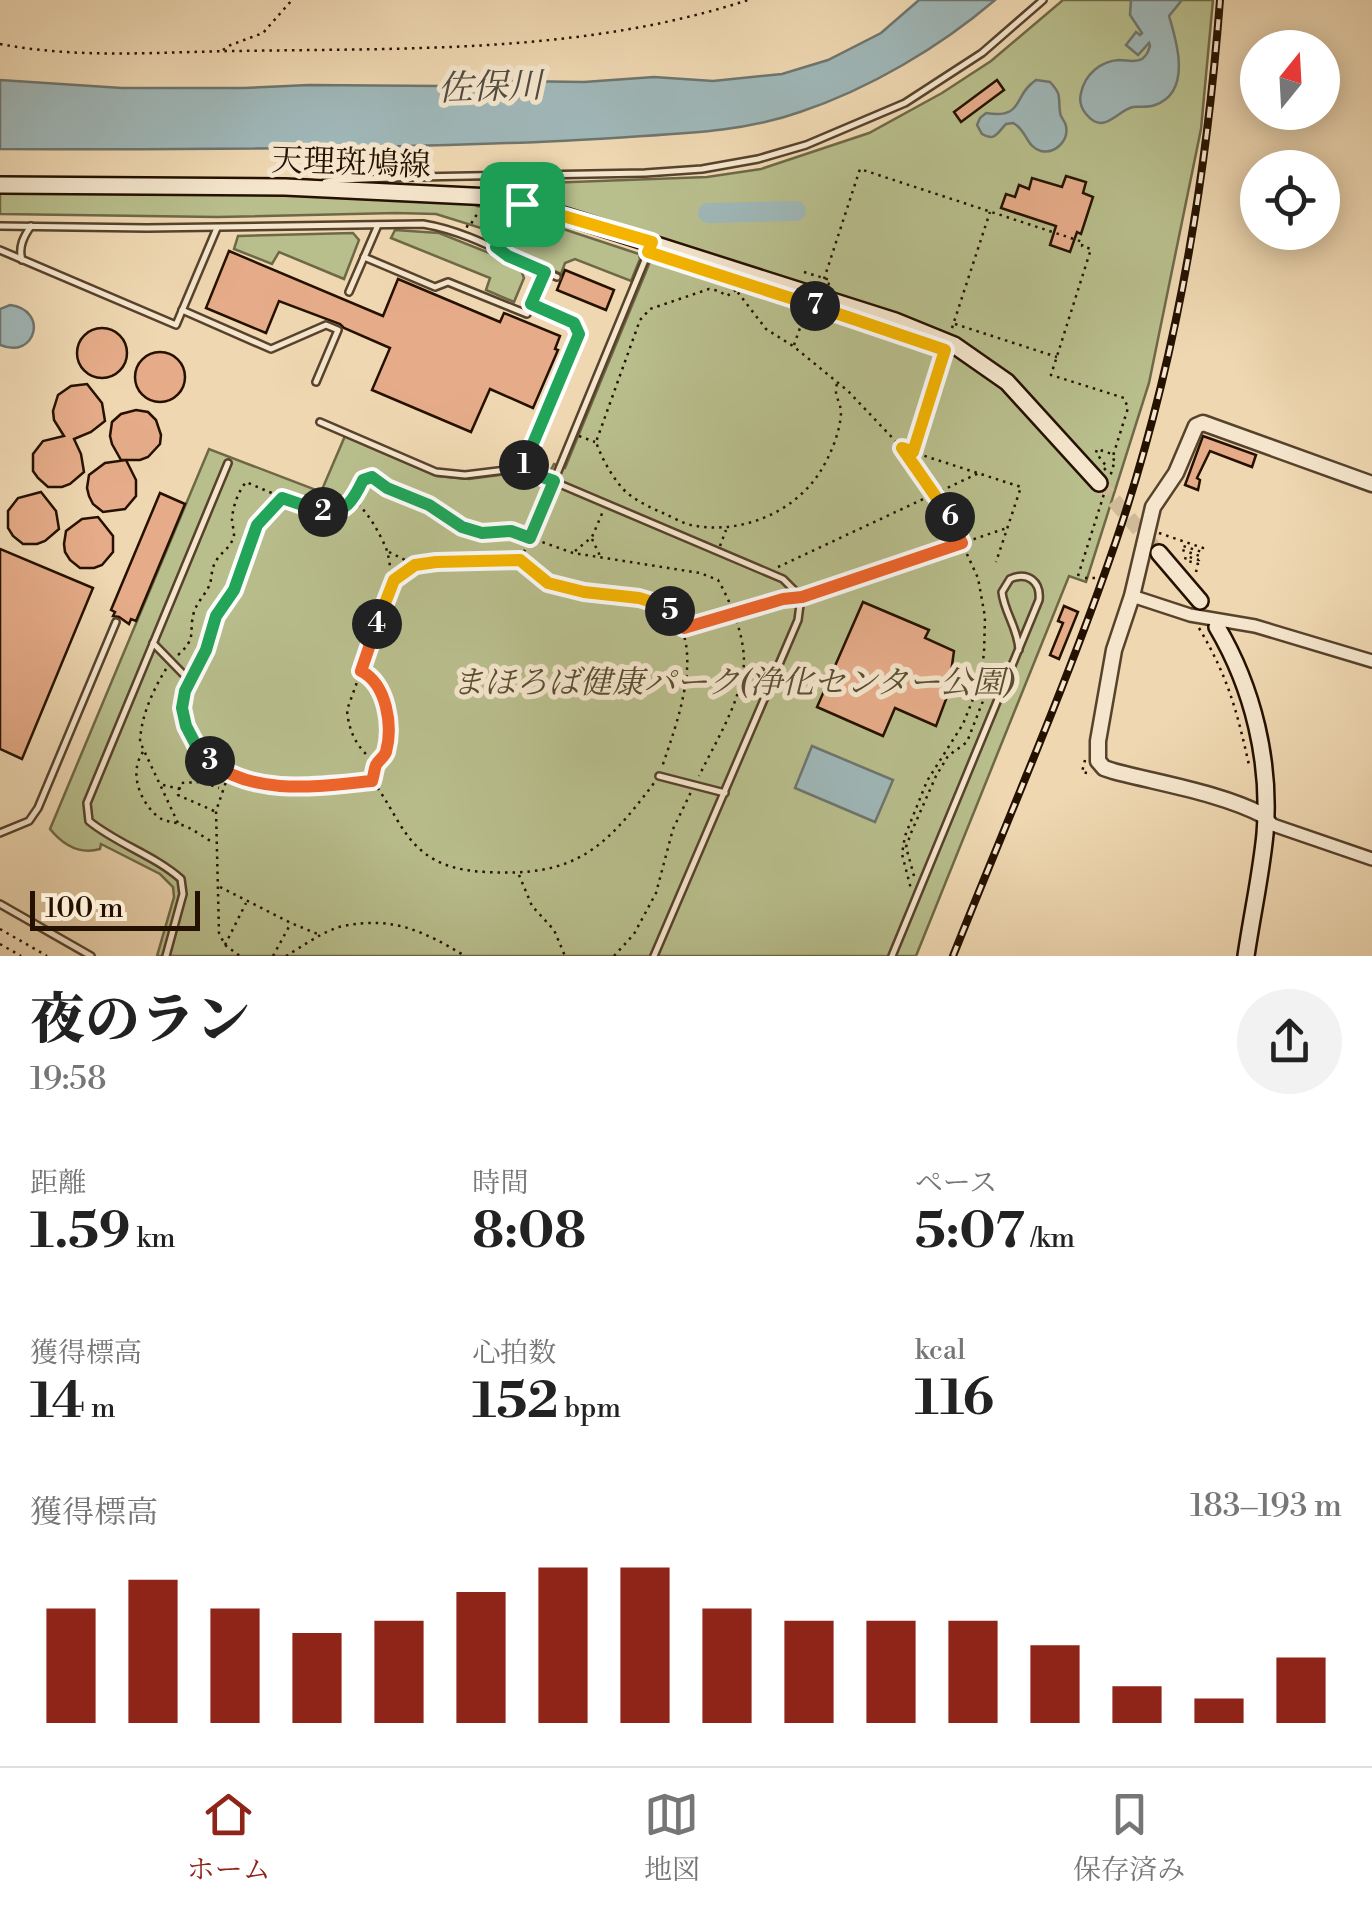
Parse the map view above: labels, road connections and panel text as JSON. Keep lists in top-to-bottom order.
{
  "streets": {
    "main road": ["天理斑鳩線"]
  },
  "water": ["佐保川"],
  "parks": ["まほろば健康パーク(浄化センター公園)"],
  "scale_bar": "100 m",
  "north": "top",
  "page": {
    "pins": [
      "7",
      "1",
      "2",
      "6",
      "5",
      "4",
      "3"
    ],
    "scale": "100 m",
    "heading": ["夜のラン", "19:58"],
    "stats": [
      ["距離", "1.59 km"],
      ["時間", "8:08"],
      ["ペース", "5:07 /km"],
      ["獲得標高", "14 m"],
      ["心拍数", "152 bpm"],
      ["kcal", "116"]
    ],
    "chart": ["獲得標高", "183–193 m"],
    "tabs": ["ホーム", "地図", "保存済み"]
  }
}
